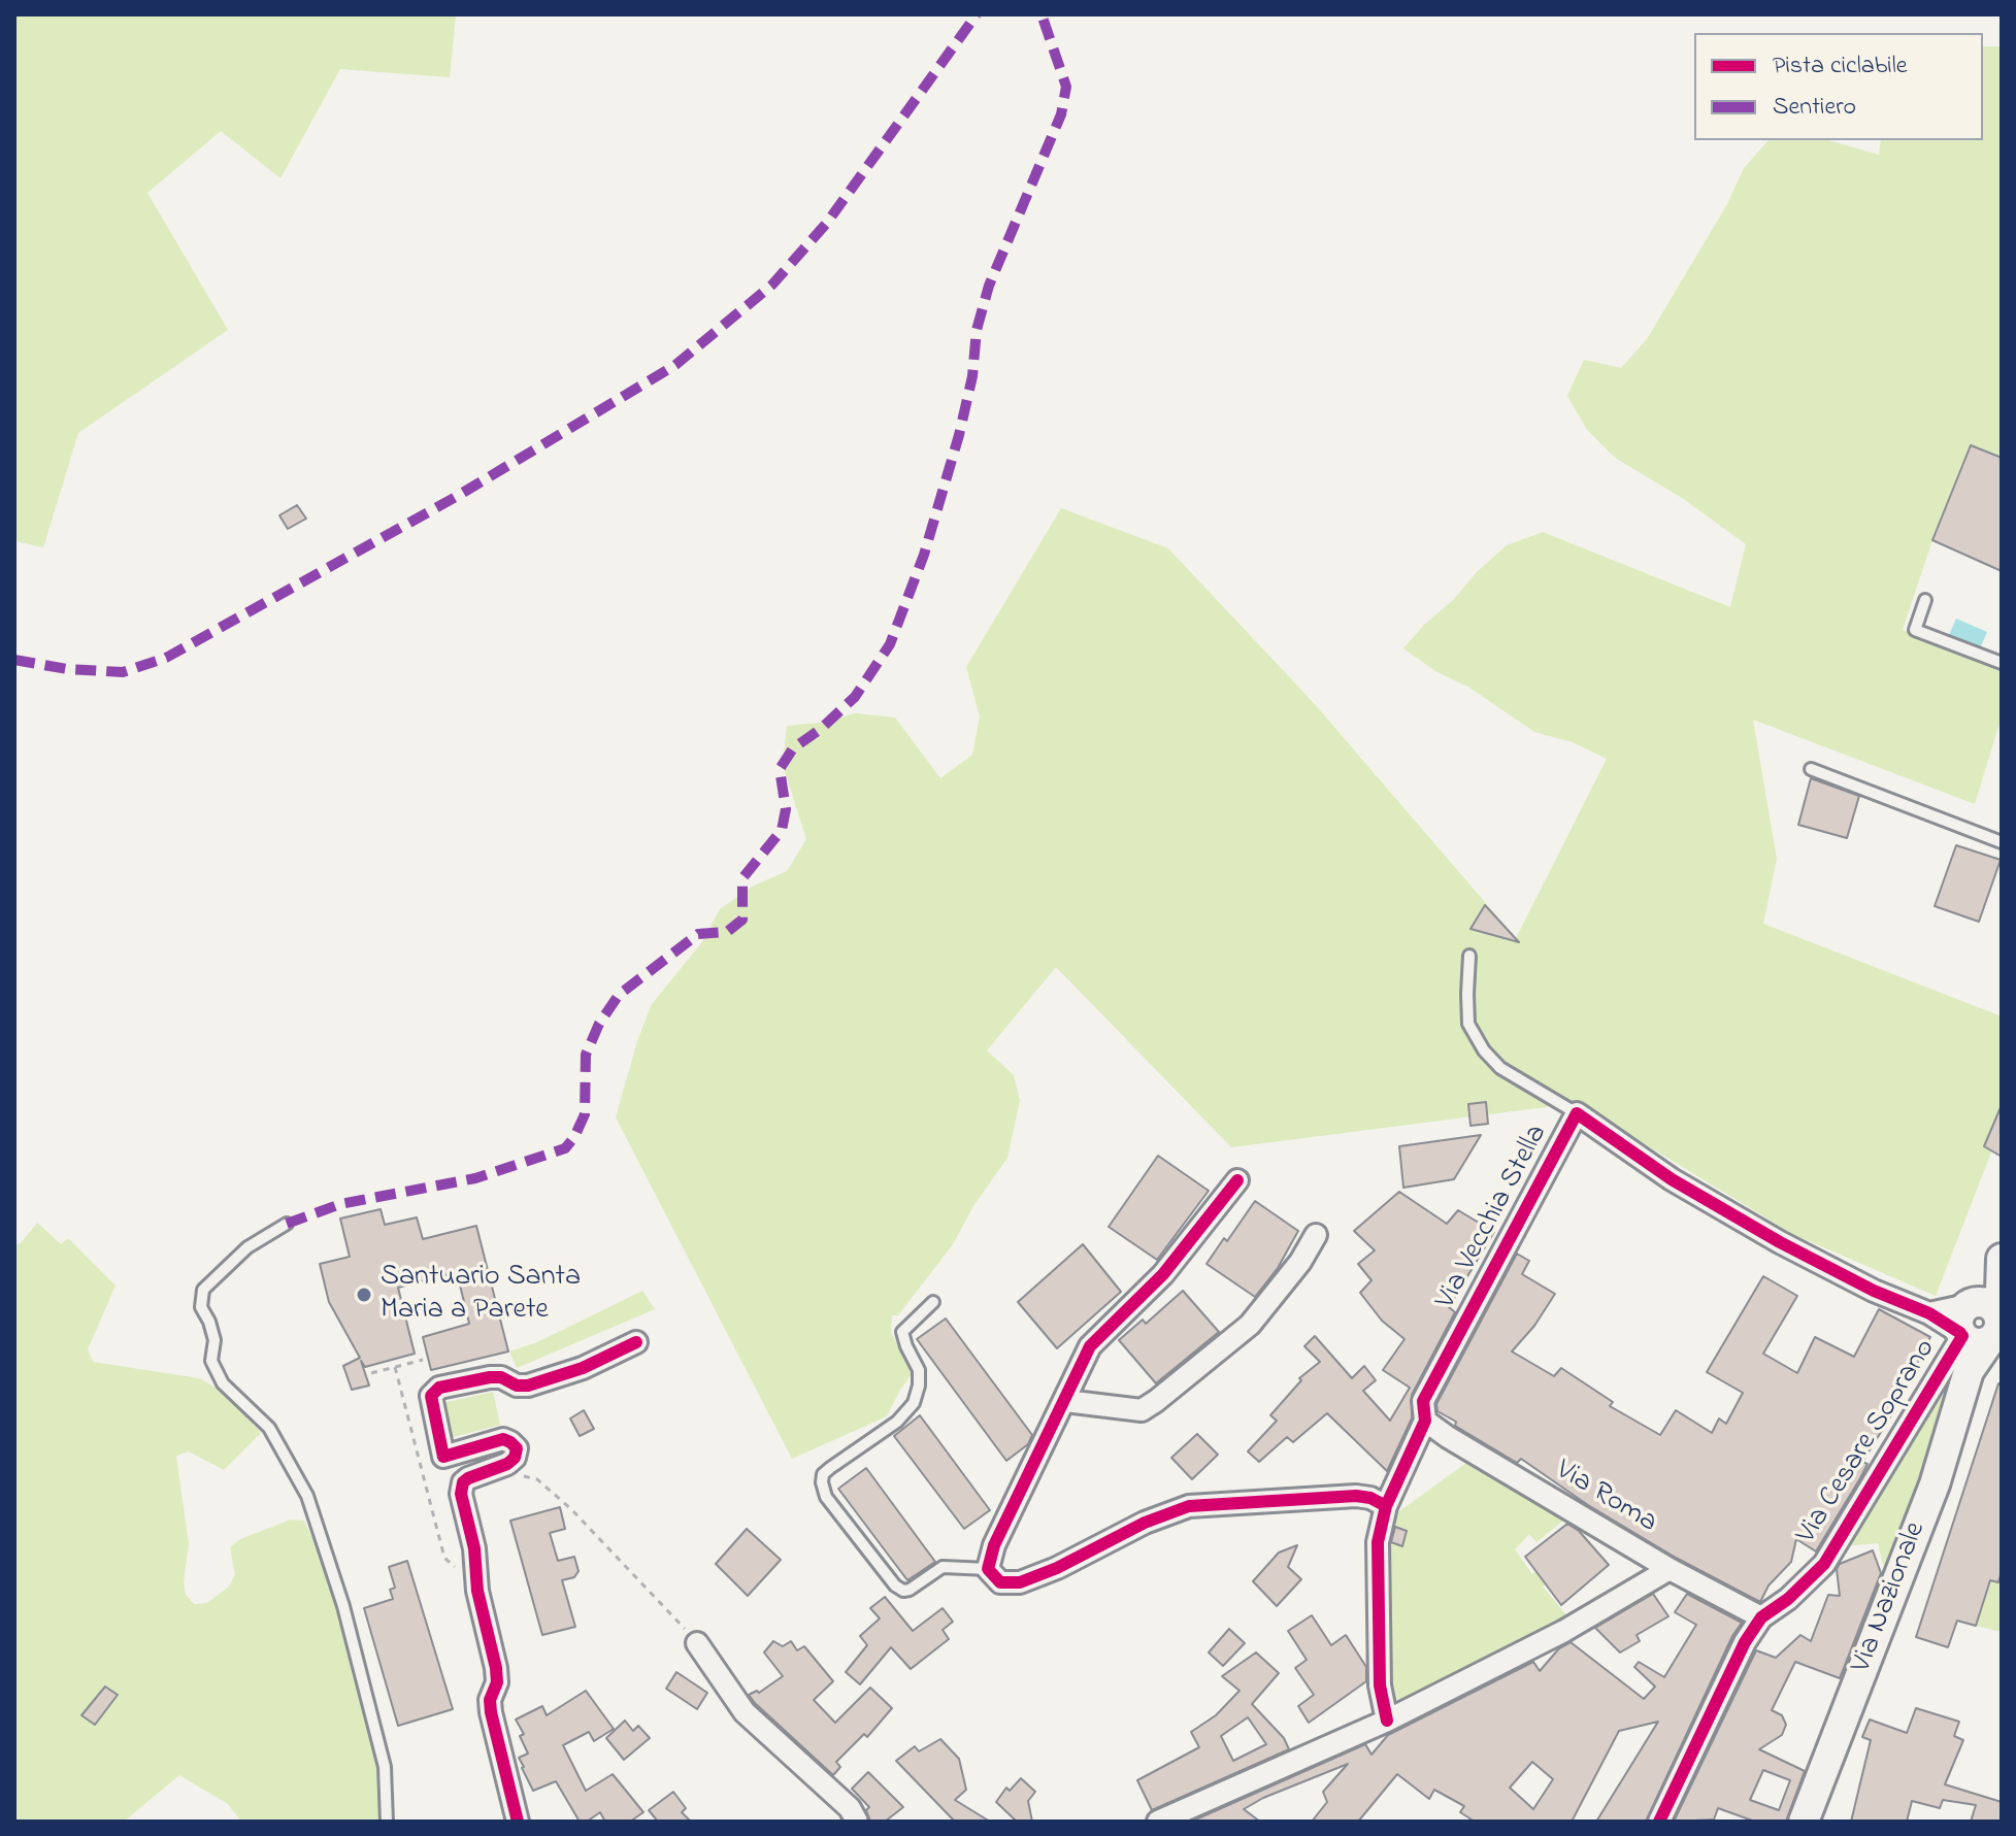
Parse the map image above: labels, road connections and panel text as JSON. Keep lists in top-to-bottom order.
{
  "streets": {
    "main road": ["Via Nazionale"],
    "street": ["Via Vecchia Stella", "Via Cesare Soprano", "Via Roma"]
  },
  "crossings": [
    ["Via Vecchia Stella", "Via Cesare Soprano"],
    ["Via Vecchia Stella", "Via Roma"],
    ["Via Vecchia Stella", "Via Nazionale"],
    ["Via Cesare Soprano", "Via Roma"],
    ["Via Cesare Soprano", "Via Nazionale"]
  ],
  "places": ["Santuario Santa Maria a Parete"],
  "legend": ["Pista ciclabile", "Sentiero"]
}
